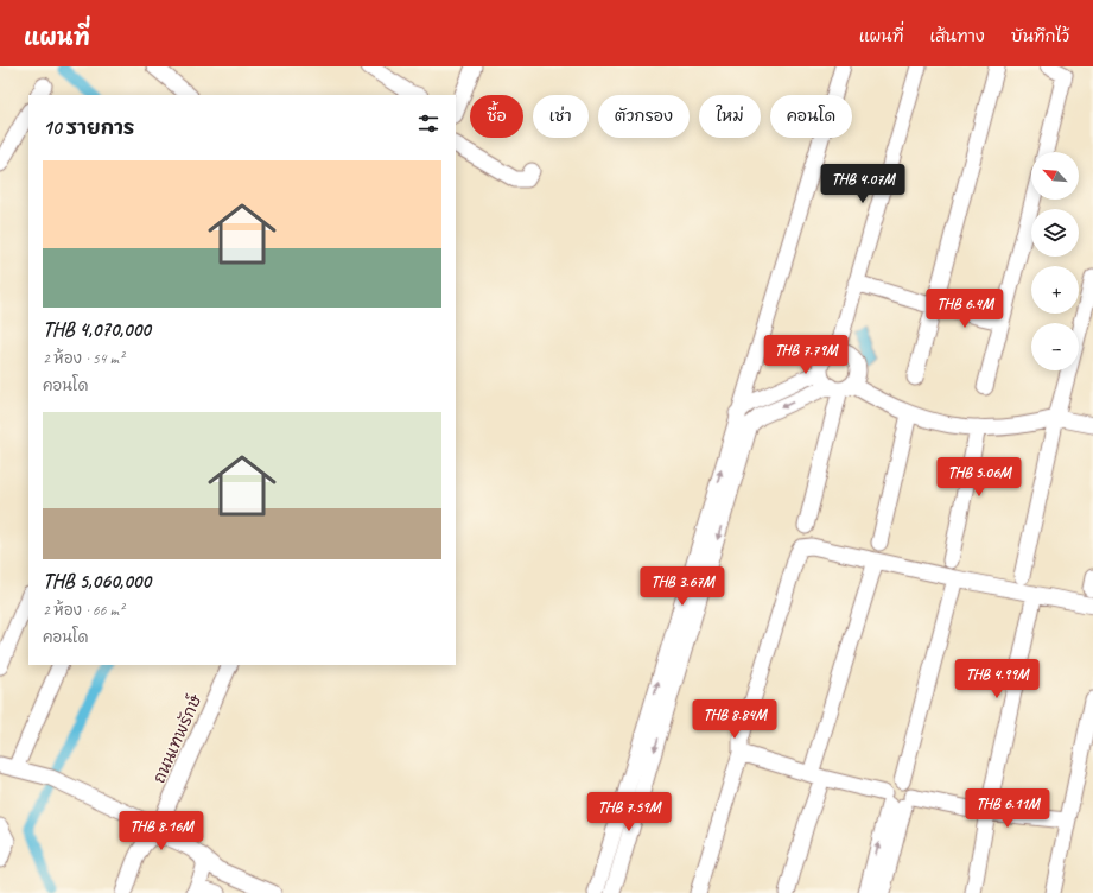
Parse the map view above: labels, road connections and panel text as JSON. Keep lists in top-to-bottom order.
{
  "streets": {
    "street": ["ถนนเทพรักษ์"]
  },
  "north": "top left",
  "page": {
    "header": "แผนที่",
    "nav": ["แผนที่", "เส้นทาง", "บันทึกไว้"],
    "chip": [
      "ซื้อ",
      "เช่า",
      "ตัวกรอง",
      "ใหม่",
      "คอนโด"
    ],
    "heading": "10 รายการ",
    "map_buttons": ["+", "−"],
    "list": [
      {
        "name": "THB 4,070,000",
        "note": "2 ห้อง · 54 m² · คอนโด"
      },
      {
        "name": "THB 5,060,000",
        "note": "2 ห้อง · 66 m² · คอนโด"
      }
    ],
    "price": [
      "THB 4.07M",
      "THB 6.4M",
      "THB 7.79M",
      "THB 5.06M",
      "THB 3.67M",
      "THB 4.99M",
      "THB 8.84M",
      "THB 6.11M",
      "THB 7.59M",
      "THB 8.16M"
    ]
  }
}
